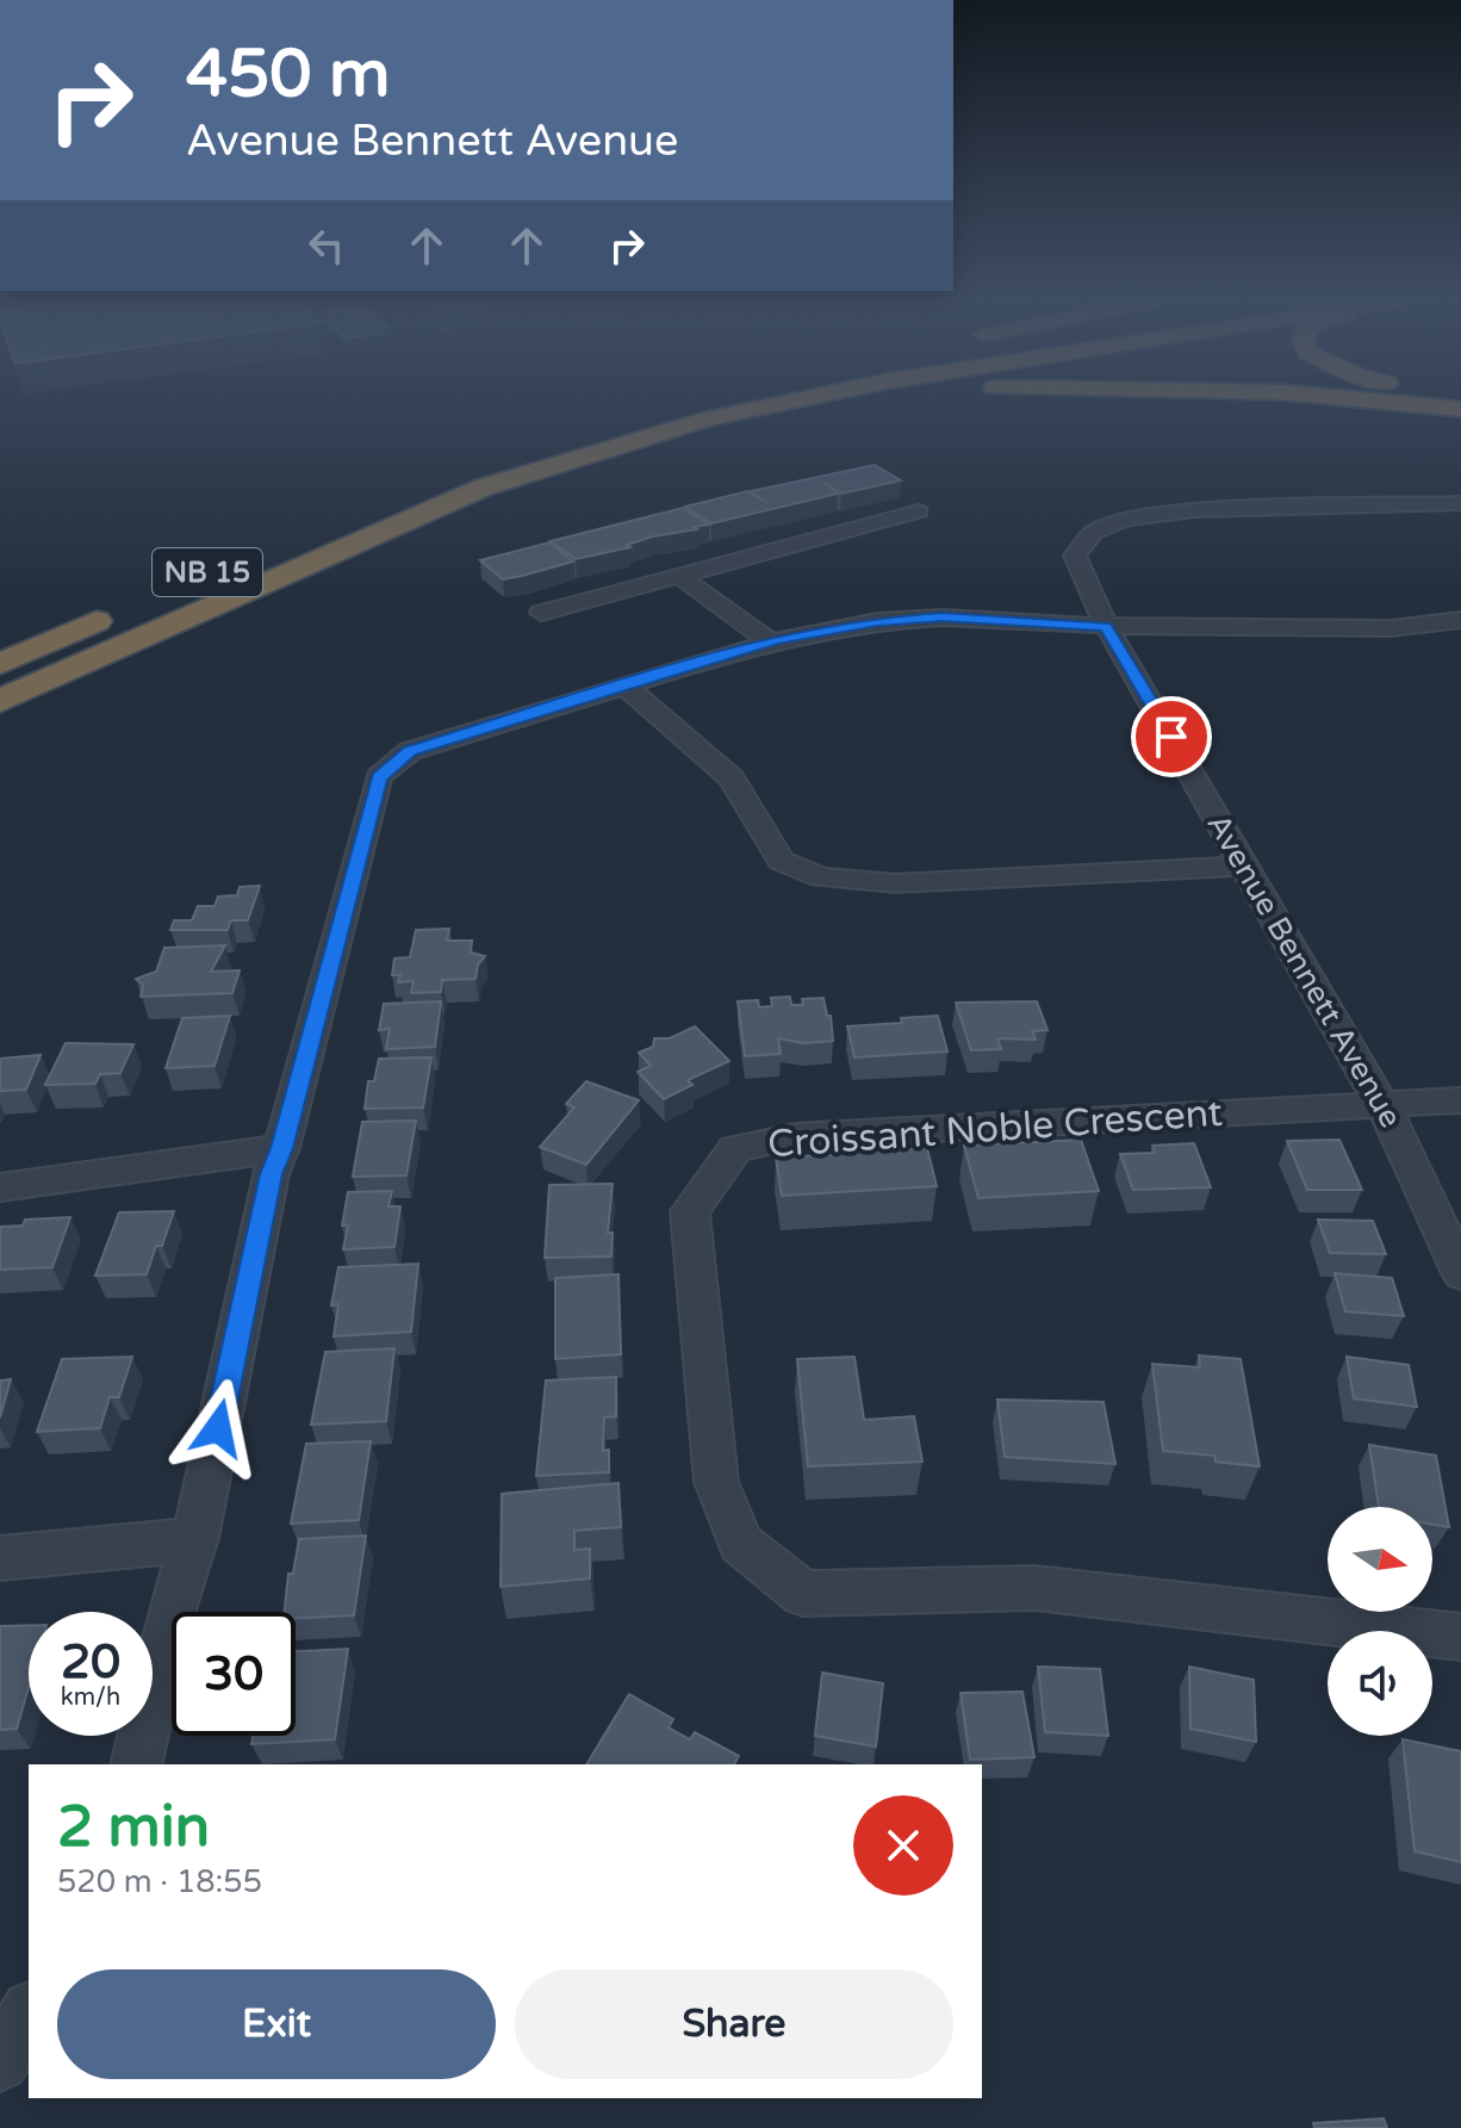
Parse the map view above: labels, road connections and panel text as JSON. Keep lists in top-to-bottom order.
{
  "streets": {
    "highway": ["NB 15"],
    "street": ["Avenue Bennett Avenue", "Croissant Noble Crescent"]
  },
  "crossings": [
    ["Avenue Bennett Avenue", "Croissant Noble Crescent"]
  ],
  "north": "right",
  "page": {
    "turn": ["450 m", "Avenue Bennett Avenue"],
    "speed": "20 km/h",
    "limit": "30",
    "heading": ["2 min", "520 m · 18:55"],
    "buttons": ["Exit", "Share"]
  }
}
